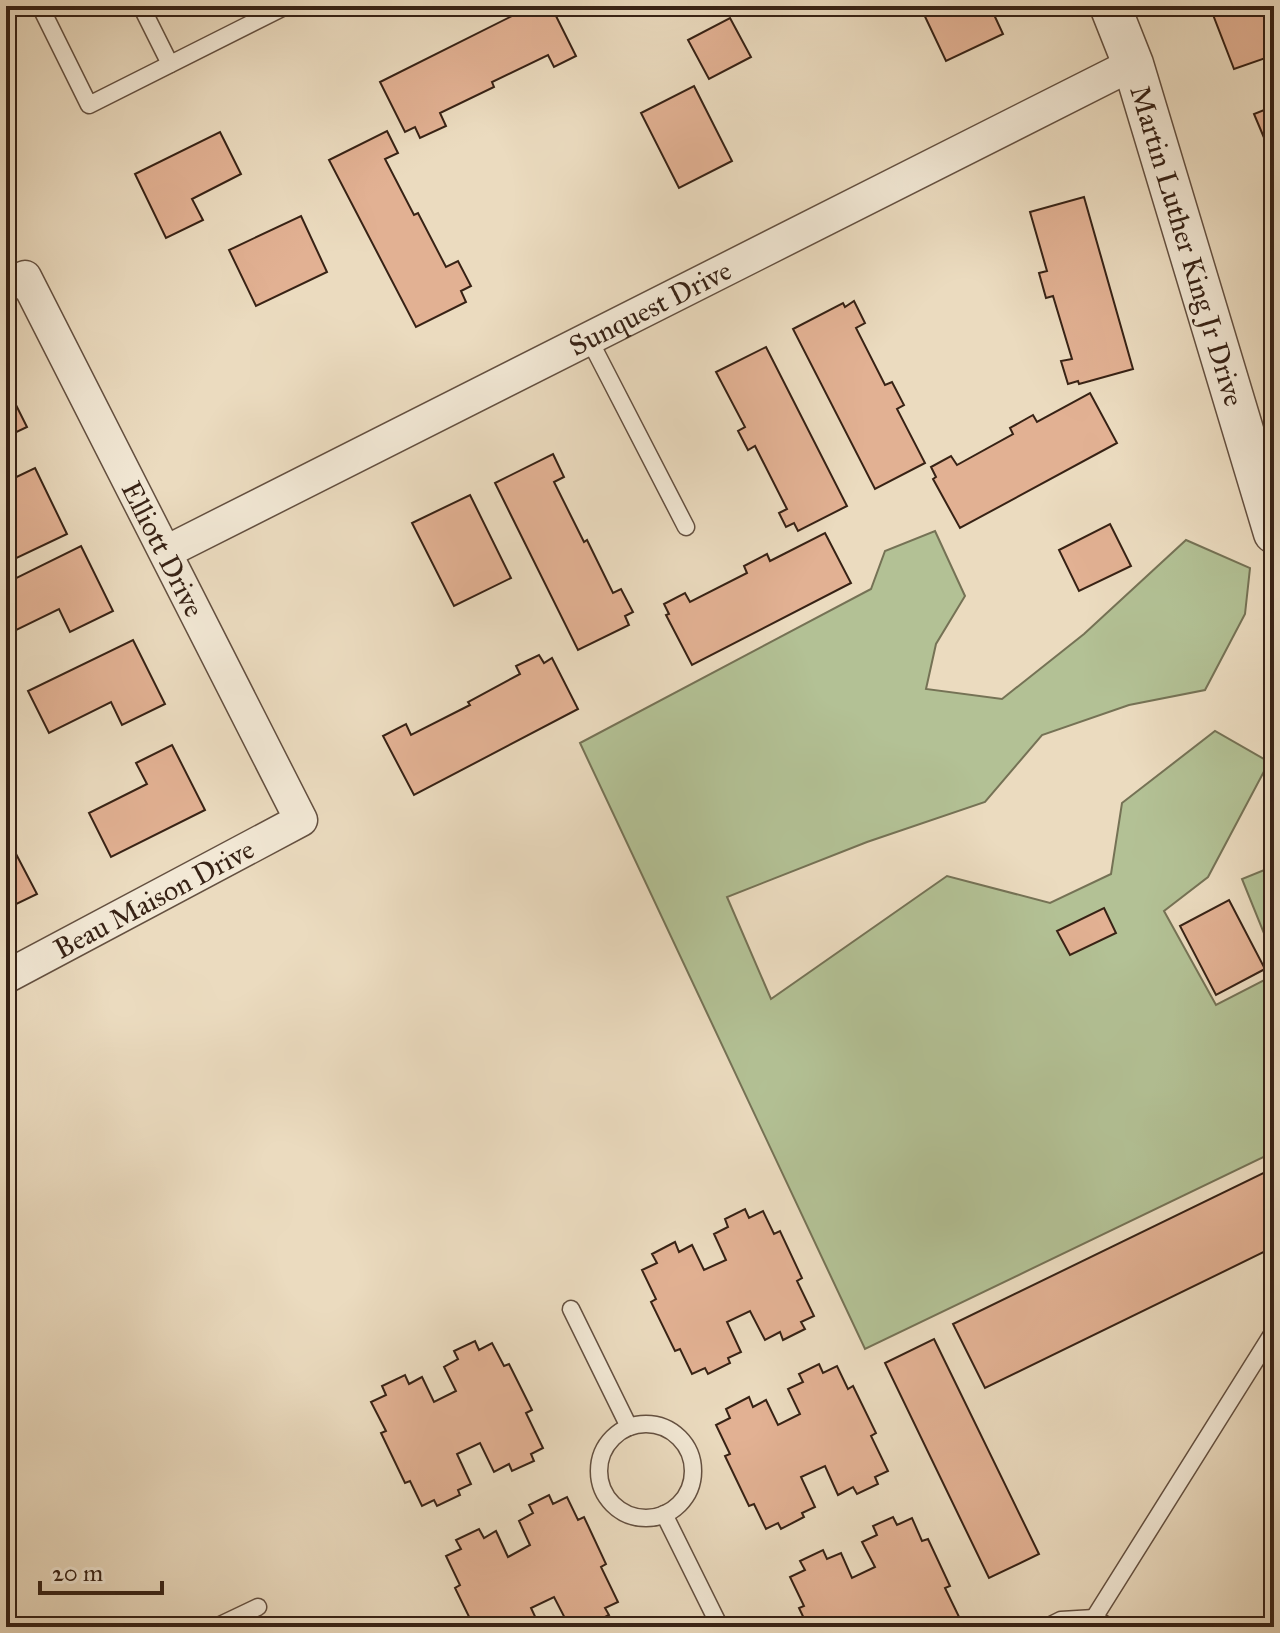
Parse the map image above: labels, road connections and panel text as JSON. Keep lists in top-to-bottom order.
{
  "streets": {
    "street": [
      "Martin Luther King Jr Drive",
      "Sunquest Drive",
      "Elliott Drive",
      "Beau Maison Drive"
    ]
  },
  "crossings": [
    ["Martin Luther King Jr Drive", "Sunquest Drive"],
    ["Sunquest Drive", "Elliott Drive"],
    ["Elliott Drive", "Beau Maison Drive"]
  ],
  "scale_bar": "20 m"
}
